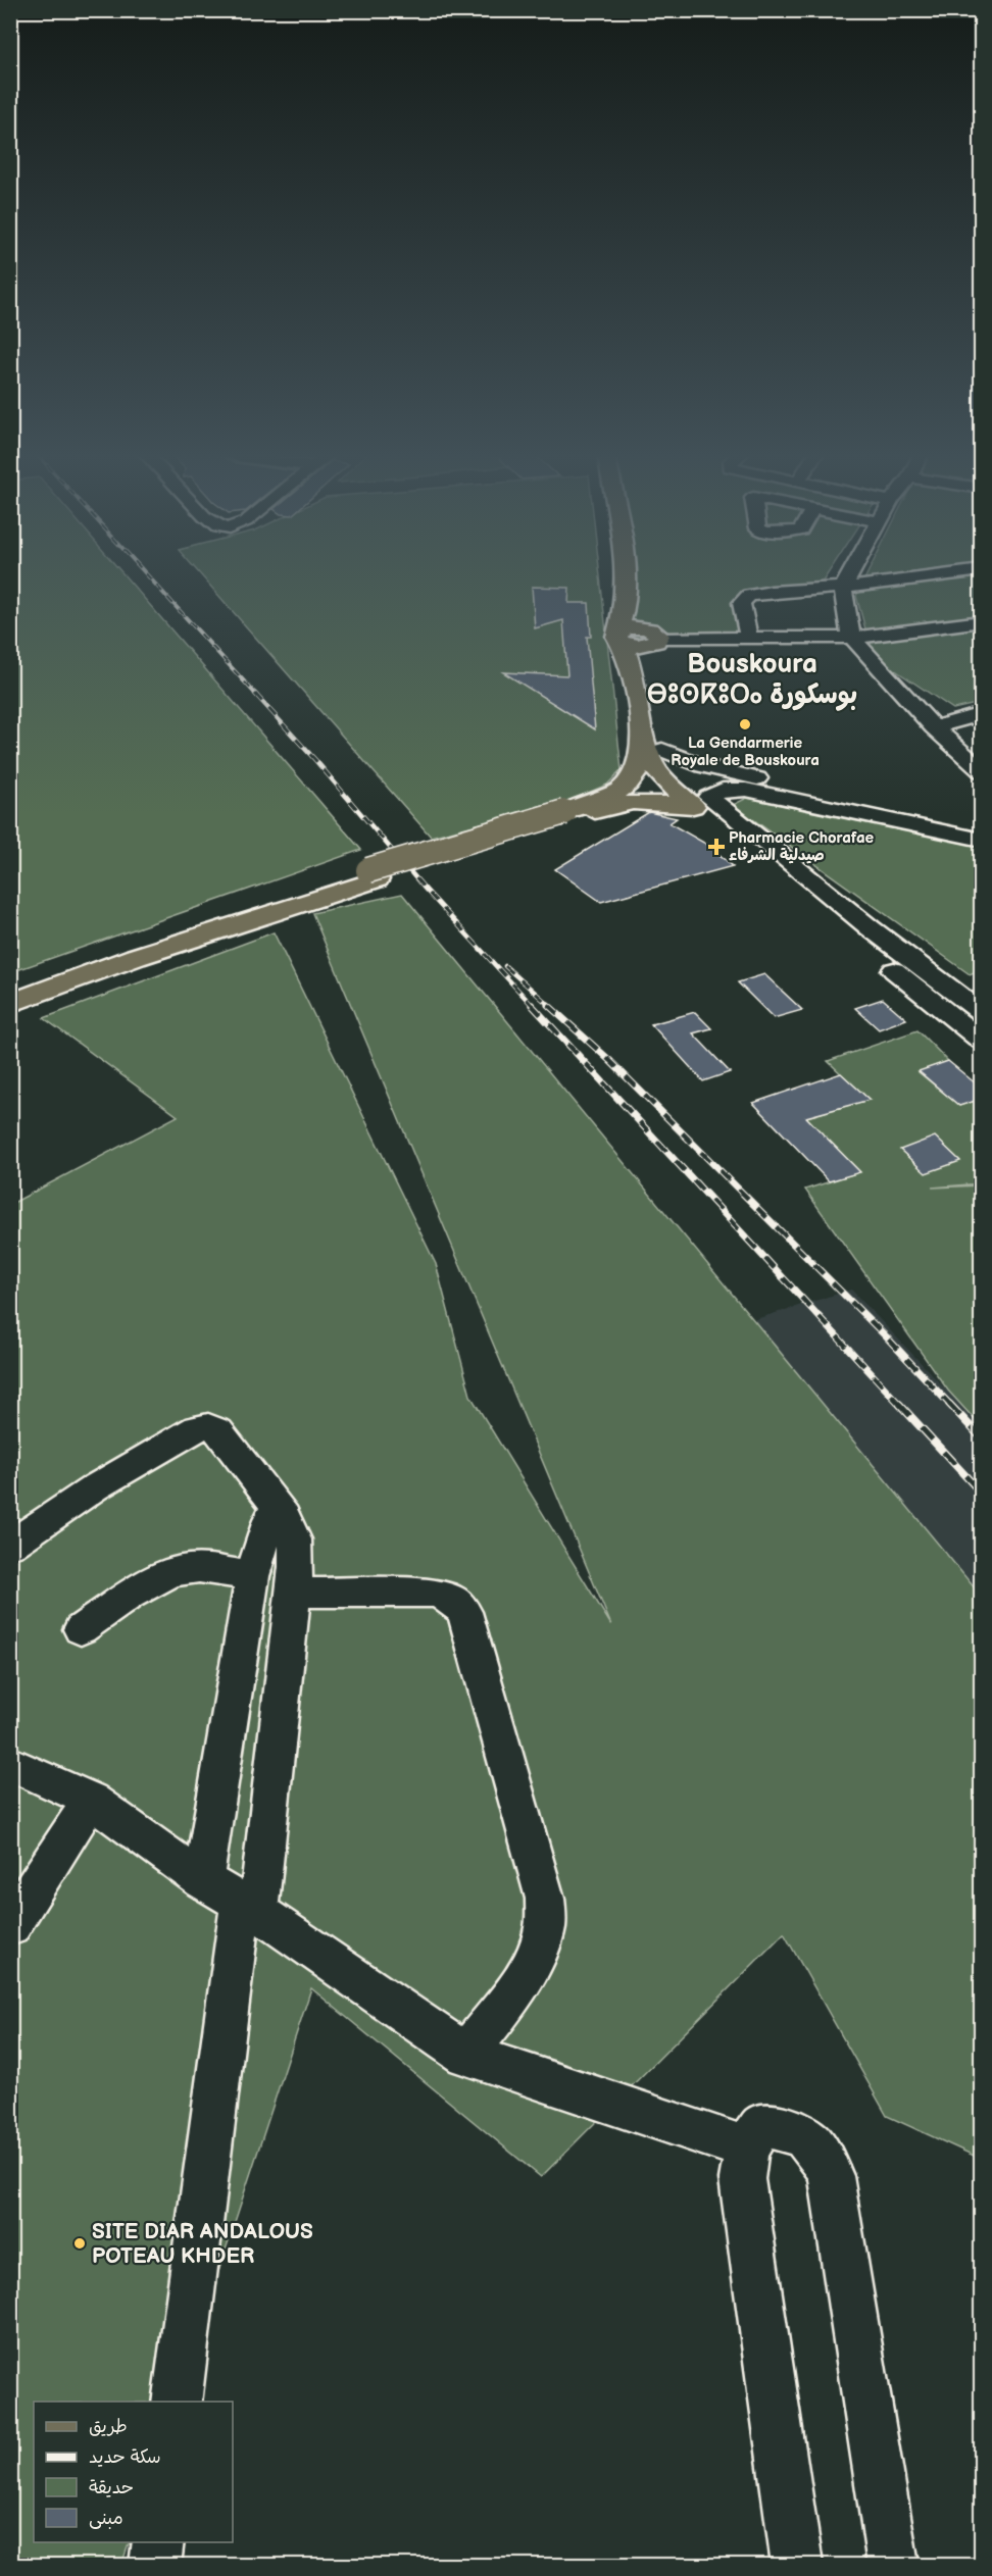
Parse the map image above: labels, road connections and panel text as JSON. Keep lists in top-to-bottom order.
{
  "districts": ["Bouskoura ⴱⵓⵙⴽⵓⵔⴰ بوسكورة"],
  "places": {
    "other": ["La Gendarmerie Royale de Bouskoura", "SITE DIAR ANDALOUS POTEAU KHDER"],
    "health": ["Pharmacie Chorafae صيدلية الشرفاء"]
  },
  "legend": [
    "طريق",
    "سكة حديد",
    "حديقة",
    "مبنى"
  ]
}
